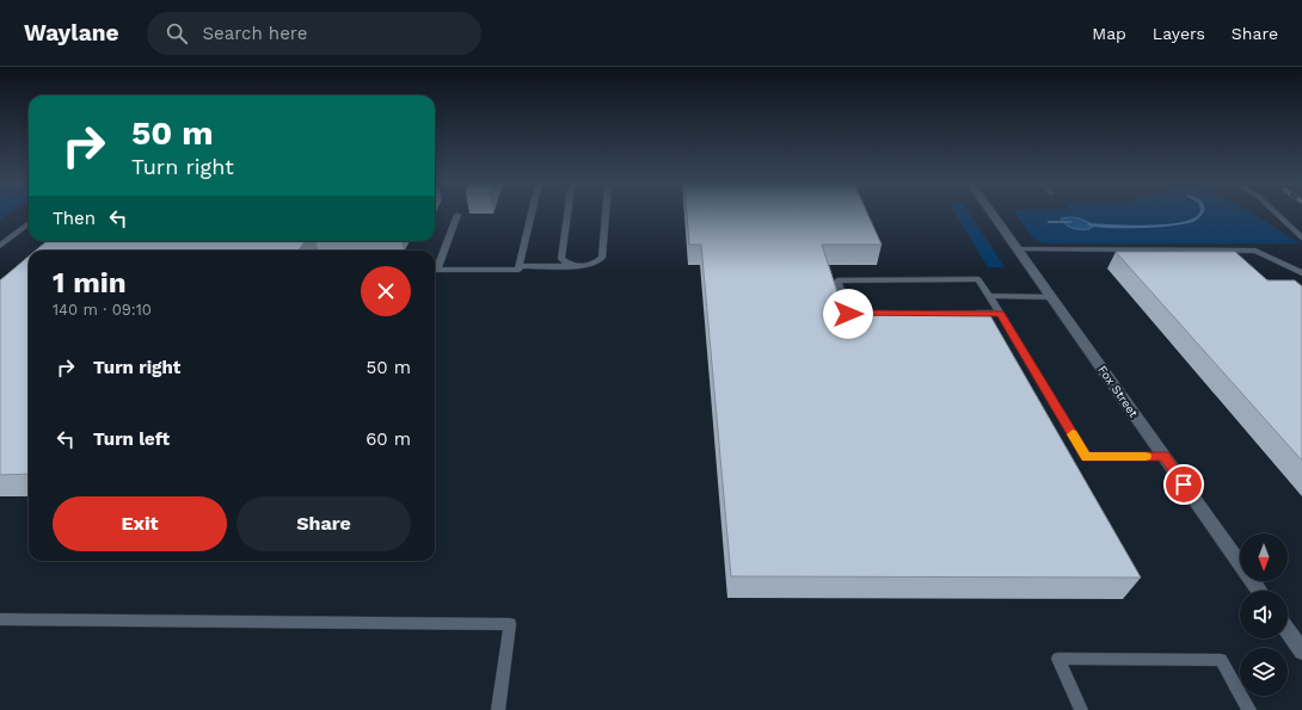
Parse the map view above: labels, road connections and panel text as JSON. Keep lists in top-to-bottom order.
{
  "streets": {
    "street": ["Fox Street"]
  },
  "north": "bottom",
  "page": {
    "header": "Waylane",
    "search": "Search here",
    "nav": ["Map", "Layers", "Share"],
    "turn": ["50 m", "Turn right"],
    "then": "Then",
    "heading": ["1 min", "140 m · 09:10"],
    "list": [
      {
        "name": "Turn right",
        "value": "50 m"
      },
      {
        "name": "Turn left",
        "value": "60 m"
      }
    ],
    "buttons": ["Exit", "Share"]
  }
}
